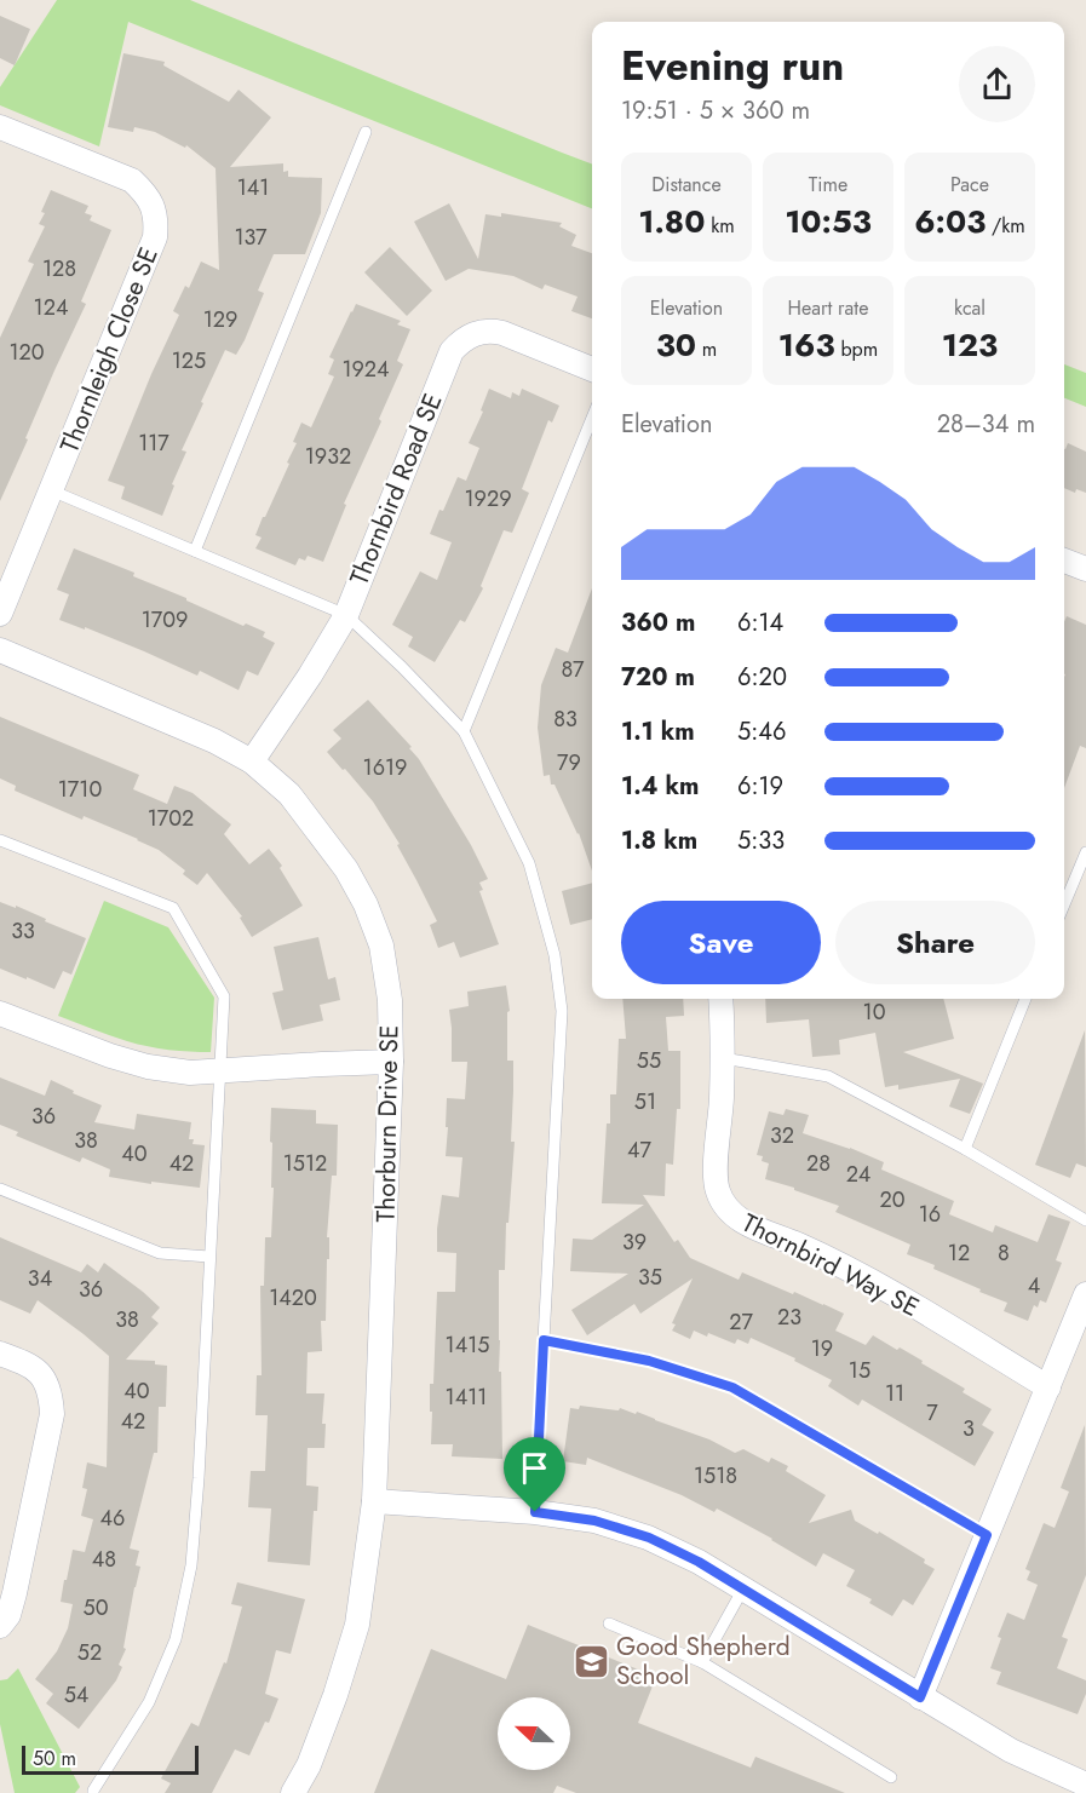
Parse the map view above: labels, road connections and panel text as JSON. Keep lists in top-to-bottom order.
{
  "streets": {
    "street": [
      "Thornleigh Close SE",
      "Thornbird Road SE",
      "Thorburn Drive SE",
      "Thornbird Way SE"
    ]
  },
  "crossings": [
    ["Thornbird Road SE", "Thorburn Drive SE"]
  ],
  "places": {
    "school or university": ["Good Shepherd School"]
  },
  "house_numbers": [
    "141",
    "137",
    "128",
    "124",
    "129",
    "120",
    "125",
    "1924",
    "117",
    "1932",
    "1929",
    "1709",
    "87",
    "83",
    "79",
    "1619",
    "1710",
    "1702",
    "33",
    "10",
    "55",
    "51",
    "36",
    "32",
    "38",
    "47",
    "40",
    "42",
    "1512",
    "28",
    "24",
    "20",
    "16",
    "39",
    "12",
    "8",
    "35",
    "34",
    "4",
    "36",
    "1420",
    "23",
    "38",
    "27",
    "1415",
    "19",
    "15",
    "40",
    "11",
    "1411",
    "7",
    "42",
    "3",
    "1518",
    "46",
    "48",
    "50",
    "52",
    "54"
  ],
  "scale_bar": "50 m",
  "north": "left",
  "page": {
    "heading": ["Evening run", "19:51 · 5 × 360 m"],
    "stats": [
      ["Distance", "1.80 km"],
      ["Time", "10:53"],
      ["Pace", "6:03 /km"],
      ["Elevation", "30 m"],
      ["Heart rate", "163 bpm"],
      ["kcal", "123"]
    ],
    "chart": ["Elevation", "28–34 m"],
    "list": [
      {
        "name": "360 m",
        "note": "6:14"
      },
      {
        "name": "720 m",
        "note": "6:20"
      },
      {
        "name": "1.1 km",
        "note": "5:46"
      },
      {
        "name": "1.4 km",
        "note": "6:19"
      },
      {
        "name": "1.8 km",
        "note": "5:33"
      }
    ],
    "buttons": ["Save", "Share"],
    "scale": "50 m"
  }
}
